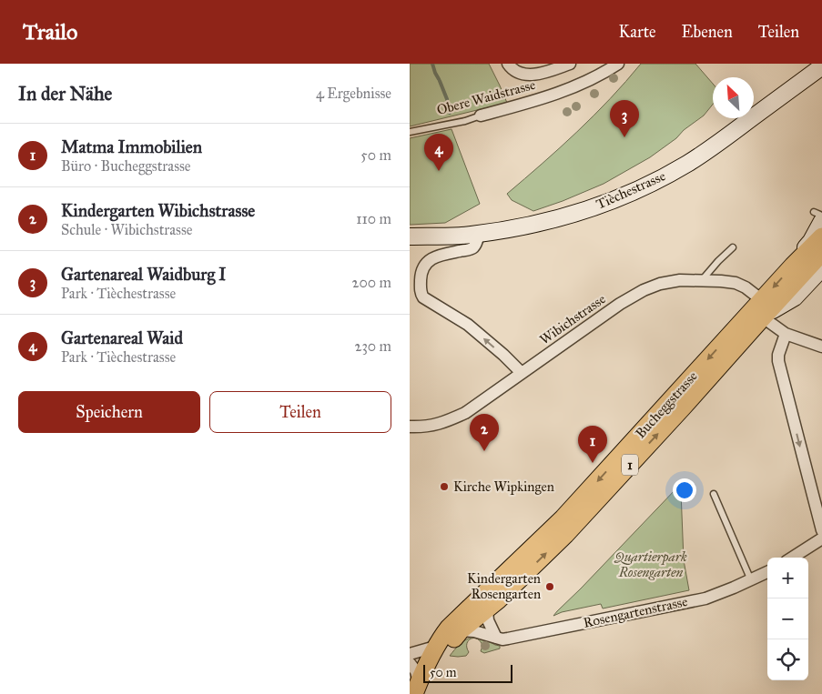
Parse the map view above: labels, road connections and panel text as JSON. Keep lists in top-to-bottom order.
{
  "streets": {
    "main road": ["Bucheggstrasse", "1"],
    "street": [
      "Obere Waidstrasse",
      "Tièchestrasse",
      "Wibichstrasse",
      "Rosengartenstrasse"
    ]
  },
  "crossings": [
    ["Wibichstrasse", "Bucheggstrasse"],
    ["Bucheggstrasse", "1"],
    ["Bucheggstrasse", "Rosengartenstrasse"],
    ["1", "Rosengartenstrasse"]
  ],
  "parks": ["Quartierpark Rosengarten"],
  "places": ["Kirche Wipkingen", "Kindergarten Rosengarten"],
  "scale_bar": "50 m",
  "north": "top left",
  "page": {
    "header": "Trailo",
    "nav": ["Karte", "Ebenen", "Teilen"],
    "heading": ["In der Nähe", "4 Ergebnisse"],
    "pins": [
      "3",
      "4",
      "2",
      "1"
    ],
    "list": [
      {
        "mark": "1",
        "name": "Matma Immobilien",
        "note": "Büro · Bucheggstrasse",
        "value": "50 m"
      },
      {
        "mark": "2",
        "name": "Kindergarten Wibichstrasse",
        "note": "Schule · Wibichstrasse",
        "value": "110 m"
      },
      {
        "mark": "3",
        "name": "Gartenareal Waidburg I",
        "note": "Park · Tièchestrasse",
        "value": "200 m"
      },
      {
        "mark": "4",
        "name": "Gartenareal Waid",
        "note": "Park · Tièchestrasse",
        "value": "230 m"
      }
    ],
    "buttons": ["Speichern", "Teilen"],
    "map_buttons": ["+", "−"],
    "scale": "50 m"
  }
}
